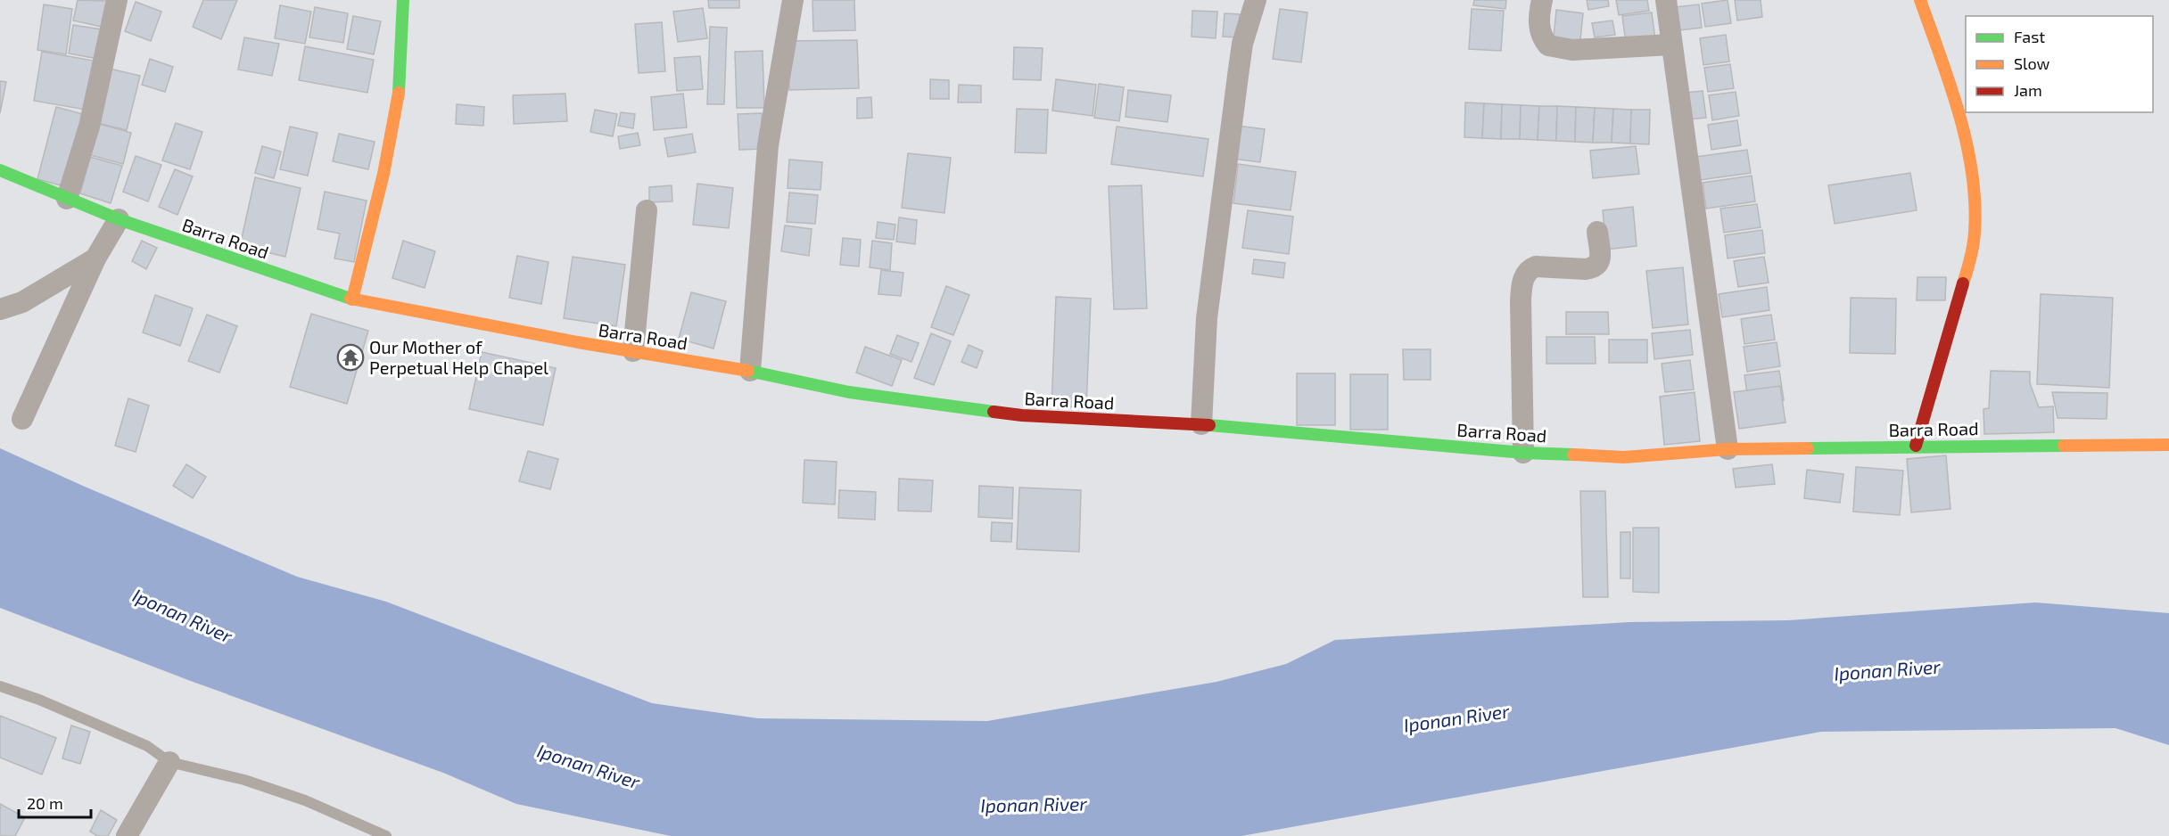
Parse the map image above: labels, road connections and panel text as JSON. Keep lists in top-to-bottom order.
{
  "streets": {
    "street": ["Barra Road"]
  },
  "water": ["Iponan River"],
  "places": {
    "temple": ["Our Mother of Perpetual Help Chapel"]
  },
  "legend": ["Fast", "Slow", "Jam"],
  "scale_bar": "20 m"
}
